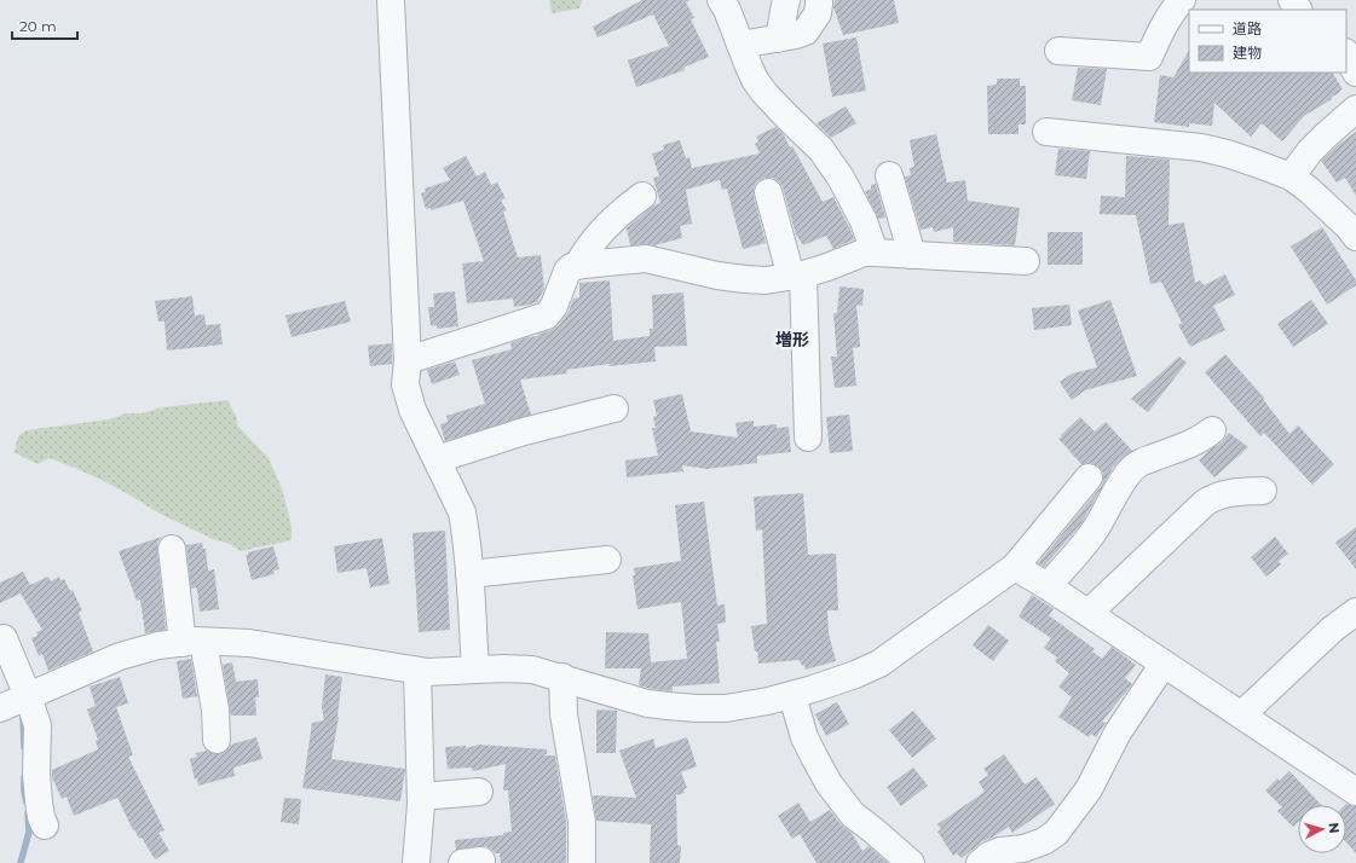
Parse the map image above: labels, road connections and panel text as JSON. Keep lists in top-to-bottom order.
{
  "districts": ["増形"],
  "legend": ["道路", "建物"],
  "scale_bar": "20 m",
  "north": "right"
}
